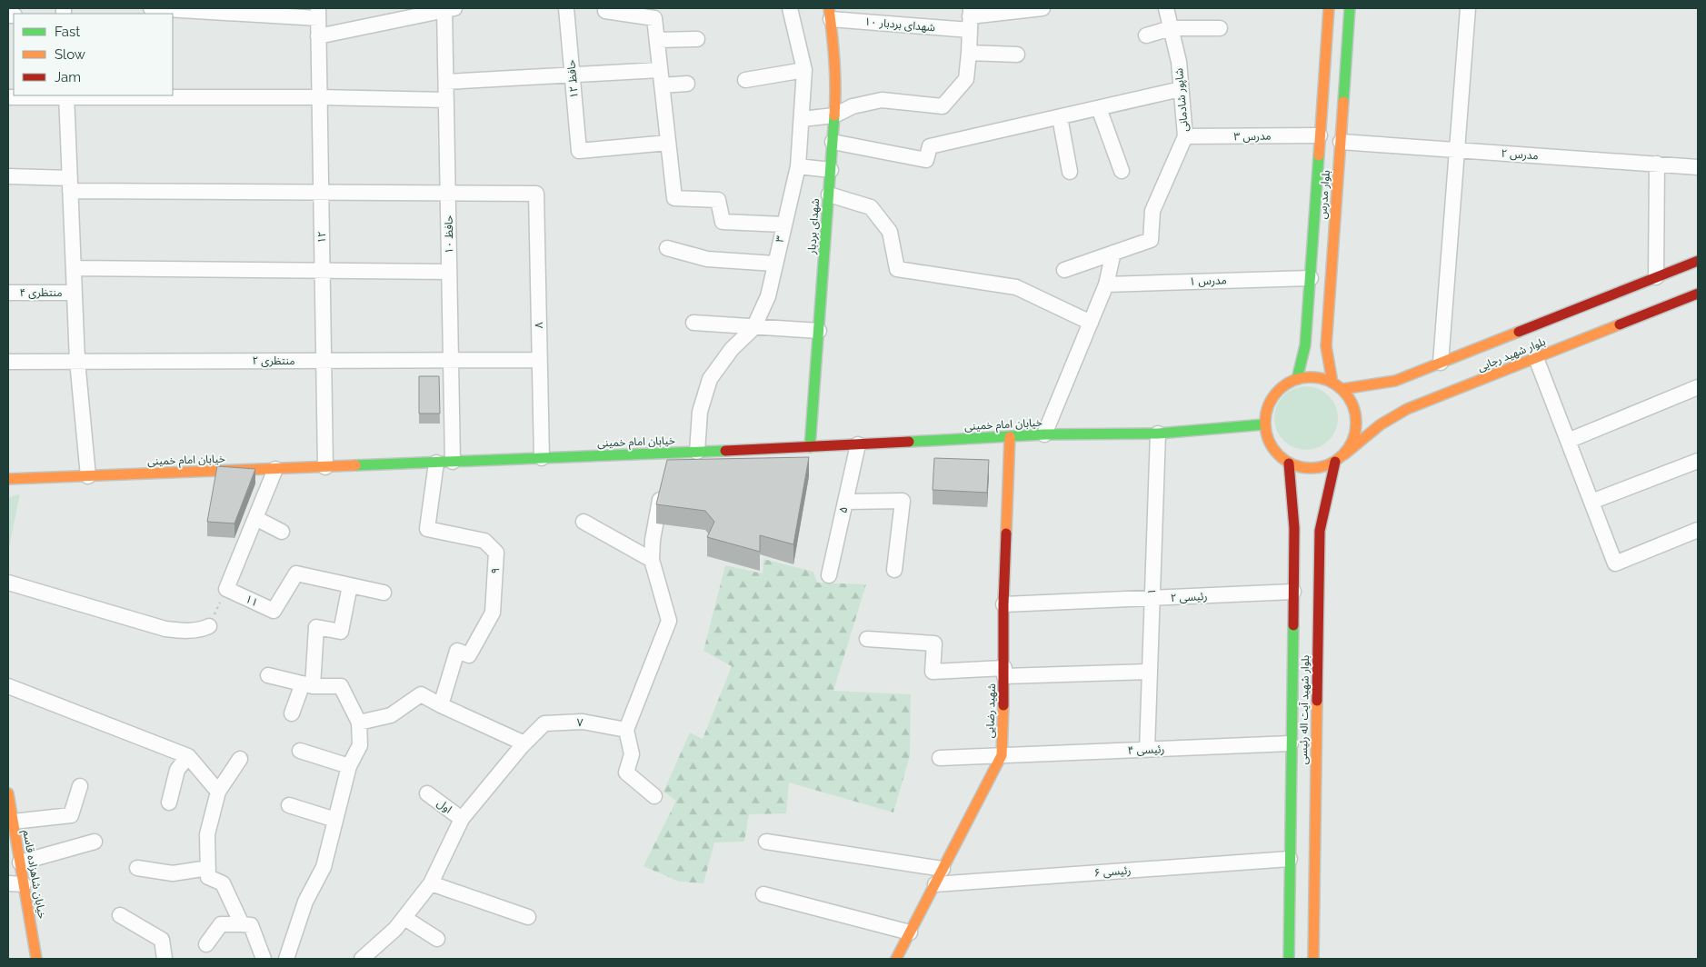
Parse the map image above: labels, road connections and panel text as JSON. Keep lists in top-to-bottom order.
{
  "streets": {
    "main road": [
      "بلوار مدرس",
      "شهدای بردبار",
      "بلوار شهید رجایی",
      "خیابان امام خمینی",
      "بلوار شهید آیت اله رئیسی",
      "شهید رضایی",
      "خیابان شاهزاده قاسم"
    ],
    "street": [
      "شهدای بردبار ۱۰",
      "حافظ ۱۲",
      "شاپور شادمانی",
      "مدرس ۳",
      "مدرس ۲",
      "حافظ ۱۰",
      "۱۲",
      "۳",
      "مدرس ۱",
      "منتظری ۴",
      "۸",
      "منتظری ۲",
      "۵",
      "۹",
      "۱",
      "رئیسی ۲",
      "۱۱",
      "۷",
      "رئیسی ۴",
      "اول",
      "رئیسی ۶"
    ]
  },
  "crossings": [
    ["شهدای بردبار ۱۰", "شهدای بردبار"],
    ["شاپور شادمانی", "مدرس ۳"],
    ["مدرس ۳", "بلوار مدرس"],
    ["مدرس ۲", "بلوار مدرس"],
    ["بلوار مدرس", "مدرس ۱"],
    ["بلوار مدرس", "بلوار شهید رجایی"],
    ["بلوار مدرس", "خیابان امام خمینی"],
    ["بلوار مدرس", "بلوار شهید آیت اله رئیسی"],
    ["شهدای بردبار", "خیابان امام خمینی"],
    ["حافظ ۱۰", "۸"],
    ["حافظ ۱۰", "منتظری ۲"],
    ["حافظ ۱۰", "خیابان امام خمینی"],
    ["۱۲", "منتظری ۲"],
    ["۱۲", "خیابان امام خمینی"],
    ["۳", "خیابان امام خمینی"],
    ["۸", "منتظری ۲"],
    ["۸", "خیابان امام خمینی"],
    ["بلوار شهید رجایی", "خیابان امام خمینی"],
    ["بلوار شهید رجایی", "بلوار شهید آیت اله رئیسی"],
    ["خیابان امام خمینی", "۵"],
    ["خیابان امام خمینی", "۹"],
    ["خیابان امام خمینی", "۱"],
    ["خیابان امام خمینی", "بلوار شهید آیت اله رئیسی"],
    ["خیابان امام خمینی", "شهید رضایی"],
    ["۱", "رئیسی ۲"],
    ["۱", "رئیسی ۴"],
    ["رئیسی ۲", "بلوار شهید آیت اله رئیسی"],
    ["رئیسی ۲", "شهید رضایی"],
    ["بلوار شهید آیت اله رئیسی", "رئیسی ۴"],
    ["بلوار شهید آیت اله رئیسی", "رئیسی ۶"],
    ["شهید رضایی", "رئیسی ۴"],
    ["شهید رضایی", "رئیسی ۶"],
    ["۷", "اول"]
  ],
  "legend": ["Fast", "Slow", "Jam"]
}
